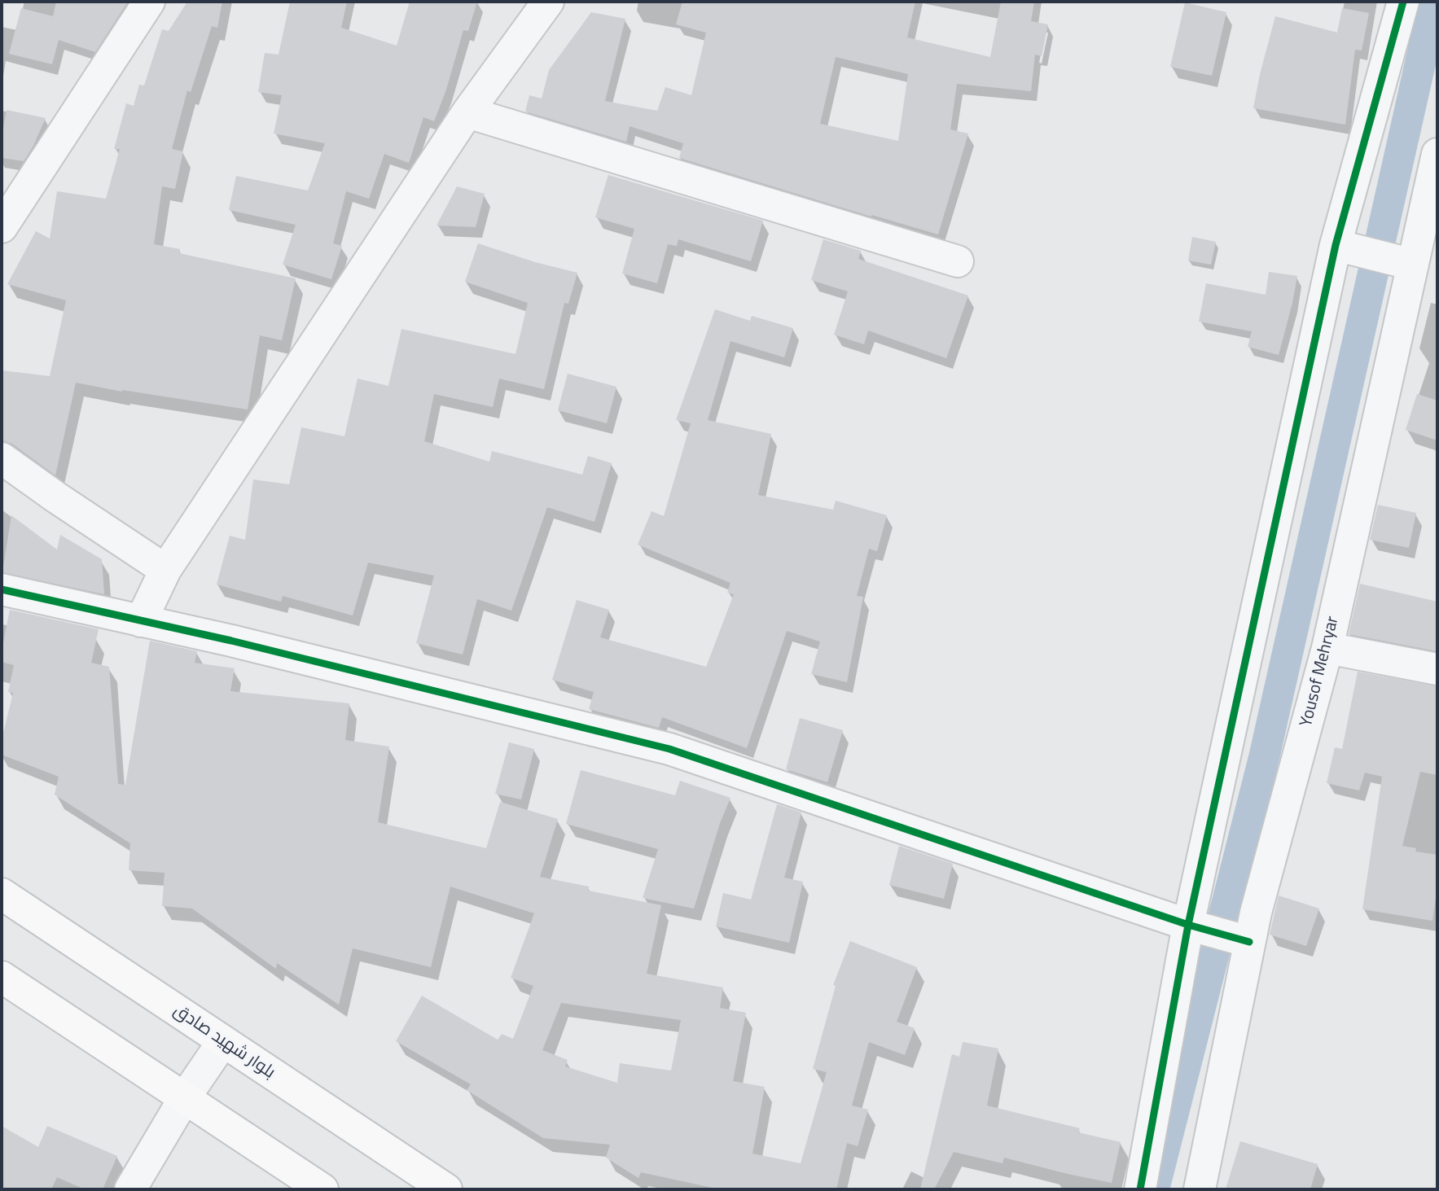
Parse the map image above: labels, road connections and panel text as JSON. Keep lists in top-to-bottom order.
{
  "streets": {
    "main road": ["بلوار شهید صادق"],
    "street": ["Yousof Mehryar"]
  }
}
